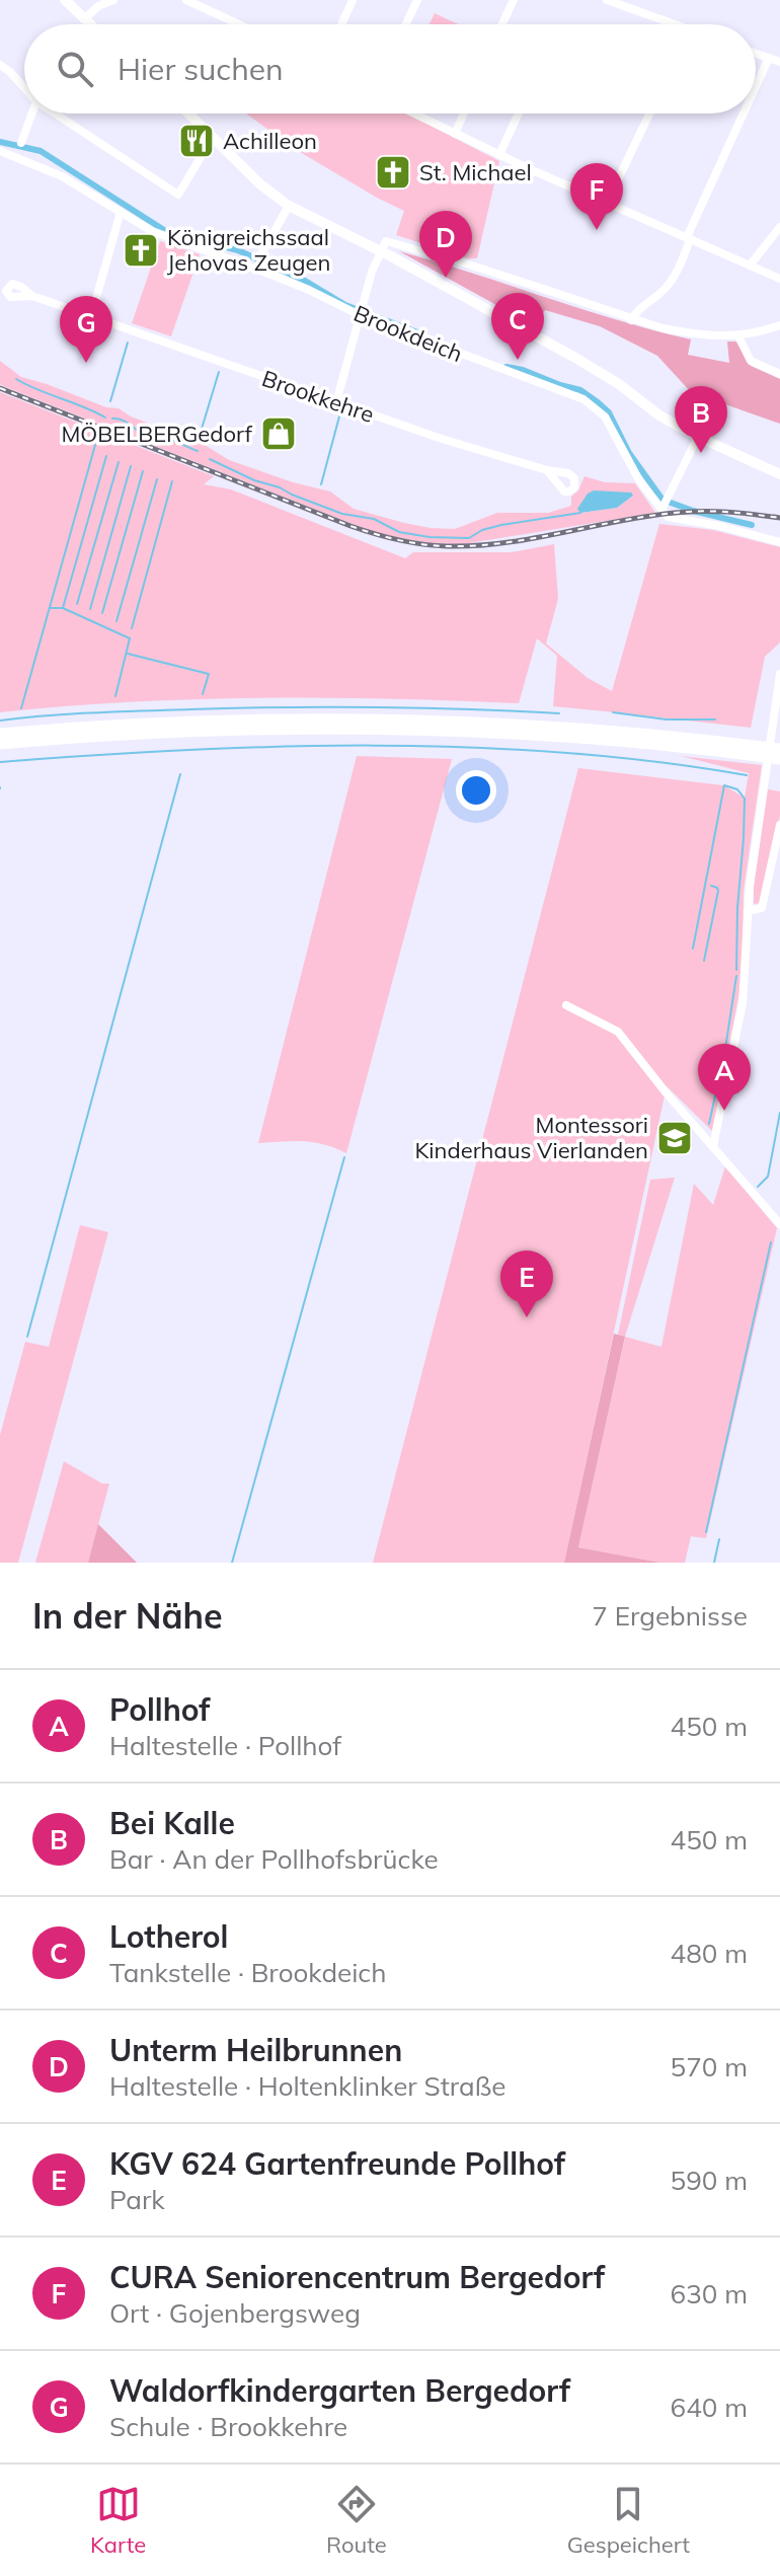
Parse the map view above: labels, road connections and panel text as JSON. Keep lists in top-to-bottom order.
{
  "streets": {
    "street": ["Brookdeich", "Brookkehre"]
  },
  "places": {
    "restaurant": ["Achilleon"],
    "church": ["St. Michael", "Königreichssaal Jehovas Zeugen"],
    "shop": ["MÖBELBERGedorf"],
    "school or university": ["Montessori Kinderhaus Vierlanden"]
  },
  "page": {
    "search": "Hier suchen",
    "pins": [
      "F",
      "D",
      "C",
      "G",
      "B",
      "A",
      "E"
    ],
    "heading": ["In der Nähe", "7 Ergebnisse"],
    "list": [
      {
        "mark": "A",
        "name": "Pollhof",
        "note": "Haltestelle · Pollhof",
        "value": "450 m"
      },
      {
        "mark": "B",
        "name": "Bei Kalle",
        "note": "Bar · An der Pollhofsbrücke",
        "value": "450 m"
      },
      {
        "mark": "C",
        "name": "Lotherol",
        "note": "Tankstelle · Brookdeich",
        "value": "480 m"
      },
      {
        "mark": "D",
        "name": "Unterm Heilbrunnen",
        "note": "Haltestelle · Holtenklinker Straße",
        "value": "570 m"
      },
      {
        "mark": "E",
        "name": "KGV 624 Gartenfreunde Pollhof",
        "note": "Park",
        "value": "590 m"
      },
      {
        "mark": "F",
        "name": "CURA Seniorencentrum Bergedorf",
        "note": "Ort · Gojenbergsweg",
        "value": "630 m"
      },
      {
        "mark": "G",
        "name": "Waldorfkindergarten Bergedorf",
        "note": "Schule · Brookkehre",
        "value": "640 m"
      }
    ],
    "nav": ["Karte", "Route", "Gespeichert"]
  }
}
